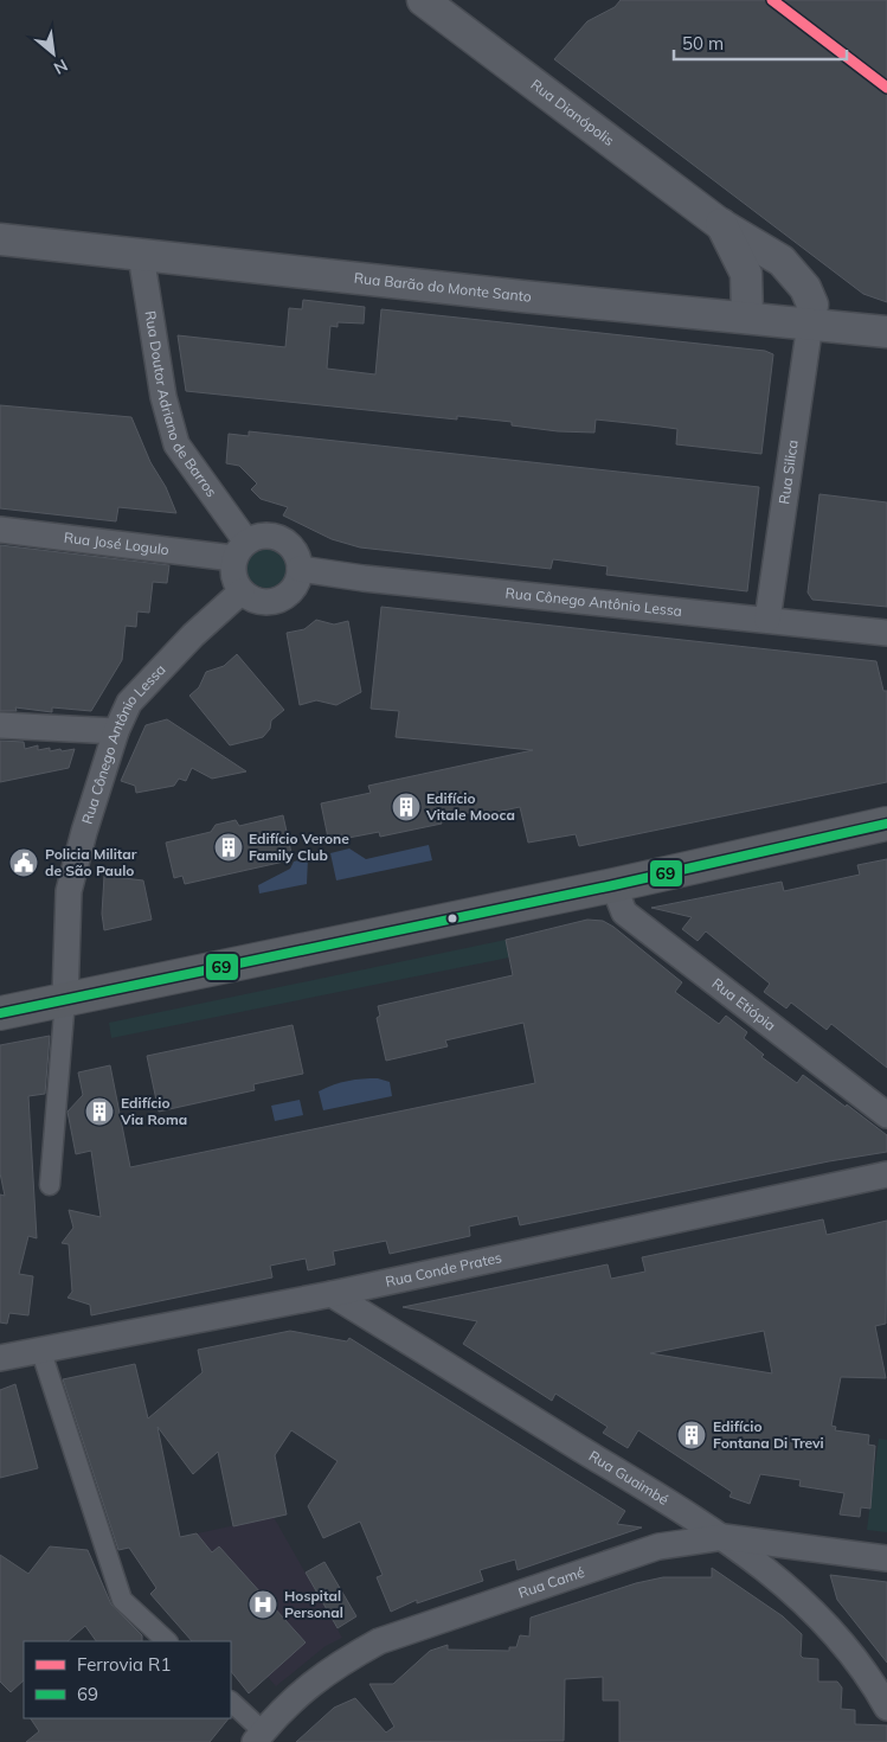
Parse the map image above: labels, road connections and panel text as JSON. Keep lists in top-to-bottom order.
{
  "streets": {
    "street": [
      "Rua Dianópolis",
      "Rua Barão do Monte Santo",
      "Rua Doutor Adriano de Barros",
      "Rua Silica",
      "Rua José Logulo",
      "Rua Cônego Antônio Lessa",
      "Rua Etiópia",
      "Rua Conde Prates",
      "Rua Guaimbé",
      "Rua Camé"
    ]
  },
  "crossings": [
    ["Rua Dianópolis", "Rua Barão do Monte Santo"],
    ["Rua Dianópolis", "Rua Silica"],
    ["Rua Barão do Monte Santo", "Rua Doutor Adriano de Barros"],
    ["Rua Barão do Monte Santo", "Rua Silica"],
    ["Rua Doutor Adriano de Barros", "Rua José Logulo"],
    ["Rua Doutor Adriano de Barros", "Rua Cônego Antônio Lessa"],
    ["Rua Silica", "Rua Cônego Antônio Lessa"],
    ["Rua José Logulo", "Rua Cônego Antônio Lessa"],
    ["Rua Conde Prates", "Rua Guaimbé"],
    ["Rua Guaimbé", "Rua Camé"]
  ],
  "places": {
    "building": [
      "Edifício Vitale Mooca",
      "Edifício Verone Family Club",
      "Edifício Via Roma",
      "Edifício Fontana Di Trevi"
    ],
    "public building": ["Policia Militar de São Paulo"],
    "hospital": ["Hospital Personal"]
  },
  "lines": ["rail line R1", "transit line 69"],
  "legend": ["Ferrovia R1", "69"],
  "scale_bar": "50 m",
  "north": "bottom right"
}
